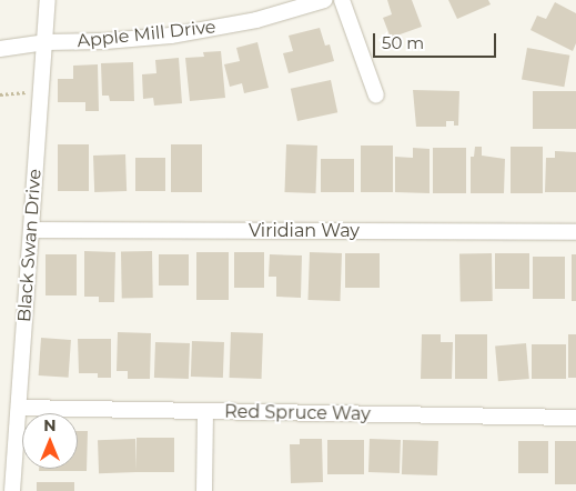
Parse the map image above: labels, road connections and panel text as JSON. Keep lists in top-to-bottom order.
{
  "streets": {
    "street": [
      "Apple Mill Drive",
      "Viridian Way",
      "Black Swan Drive",
      "Red Spruce Way"
    ]
  },
  "crossings": [
    ["Apple Mill Drive", "Black Swan Drive"],
    ["Viridian Way", "Black Swan Drive"],
    ["Black Swan Drive", "Red Spruce Way"]
  ],
  "scale_bar": "50 m",
  "north": "top"
}
